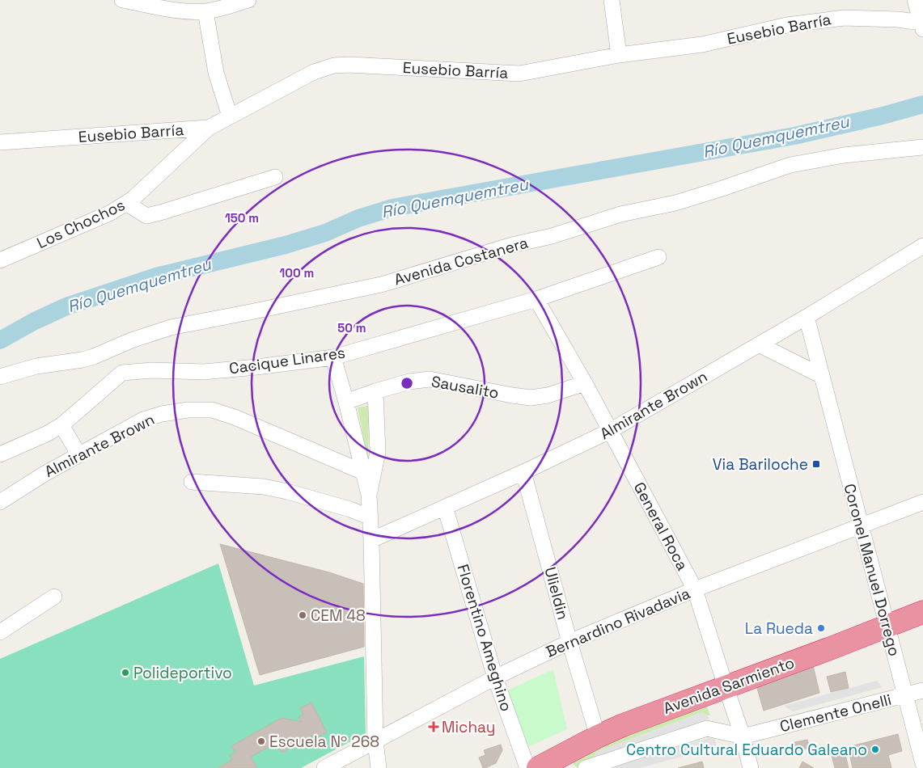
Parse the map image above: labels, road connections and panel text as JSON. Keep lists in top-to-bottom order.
{
  "streets": {
    "highway": ["Avenida Sarmiento"],
    "street": [
      "Eusebio Barría",
      "Los Chochos",
      "Avenida Costanera",
      "Cacique Linares",
      "Sausalito",
      "Almirante Brown",
      "General Roca",
      "Coronel Manuel Dorrego",
      "Ulieldin",
      "Bernardino Rivadavia",
      "Florentino Ameghino",
      "Clemente Onelli"
    ]
  },
  "crossings": [
    ["Eusebio Barría", "Los Chochos"],
    ["Cacique Linares", "General Roca"],
    ["Sausalito", "General Roca"],
    ["Almirante Brown", "General Roca"],
    ["Almirante Brown", "Coronel Manuel Dorrego"],
    ["Almirante Brown", "Ulieldin"],
    ["Almirante Brown", "Florentino Ameghino"],
    ["General Roca", "Bernardino Rivadavia"],
    ["General Roca", "Avenida Sarmiento"],
    ["General Roca", "Clemente Onelli"],
    ["Coronel Manuel Dorrego", "Bernardino Rivadavia"],
    ["Coronel Manuel Dorrego", "Avenida Sarmiento"],
    ["Coronel Manuel Dorrego", "Clemente Onelli"],
    ["Ulieldin", "Bernardino Rivadavia"],
    ["Ulieldin", "Avenida Sarmiento"],
    ["Bernardino Rivadavia", "Florentino Ameghino"],
    ["Florentino Ameghino", "Avenida Sarmiento"]
  ],
  "water": ["Río Quemquemtreu"],
  "places": {
    "transit": ["Via Bariloche"],
    "other": [
      "CEM 48",
      "La Rueda",
      "Polideportivo",
      "Escuela Nº 268",
      "Centro Cultural Eduardo Galeano"
    ],
    "health": ["Michay"]
  },
  "rings": ["150 m", "100 m", "50 m"]
}
